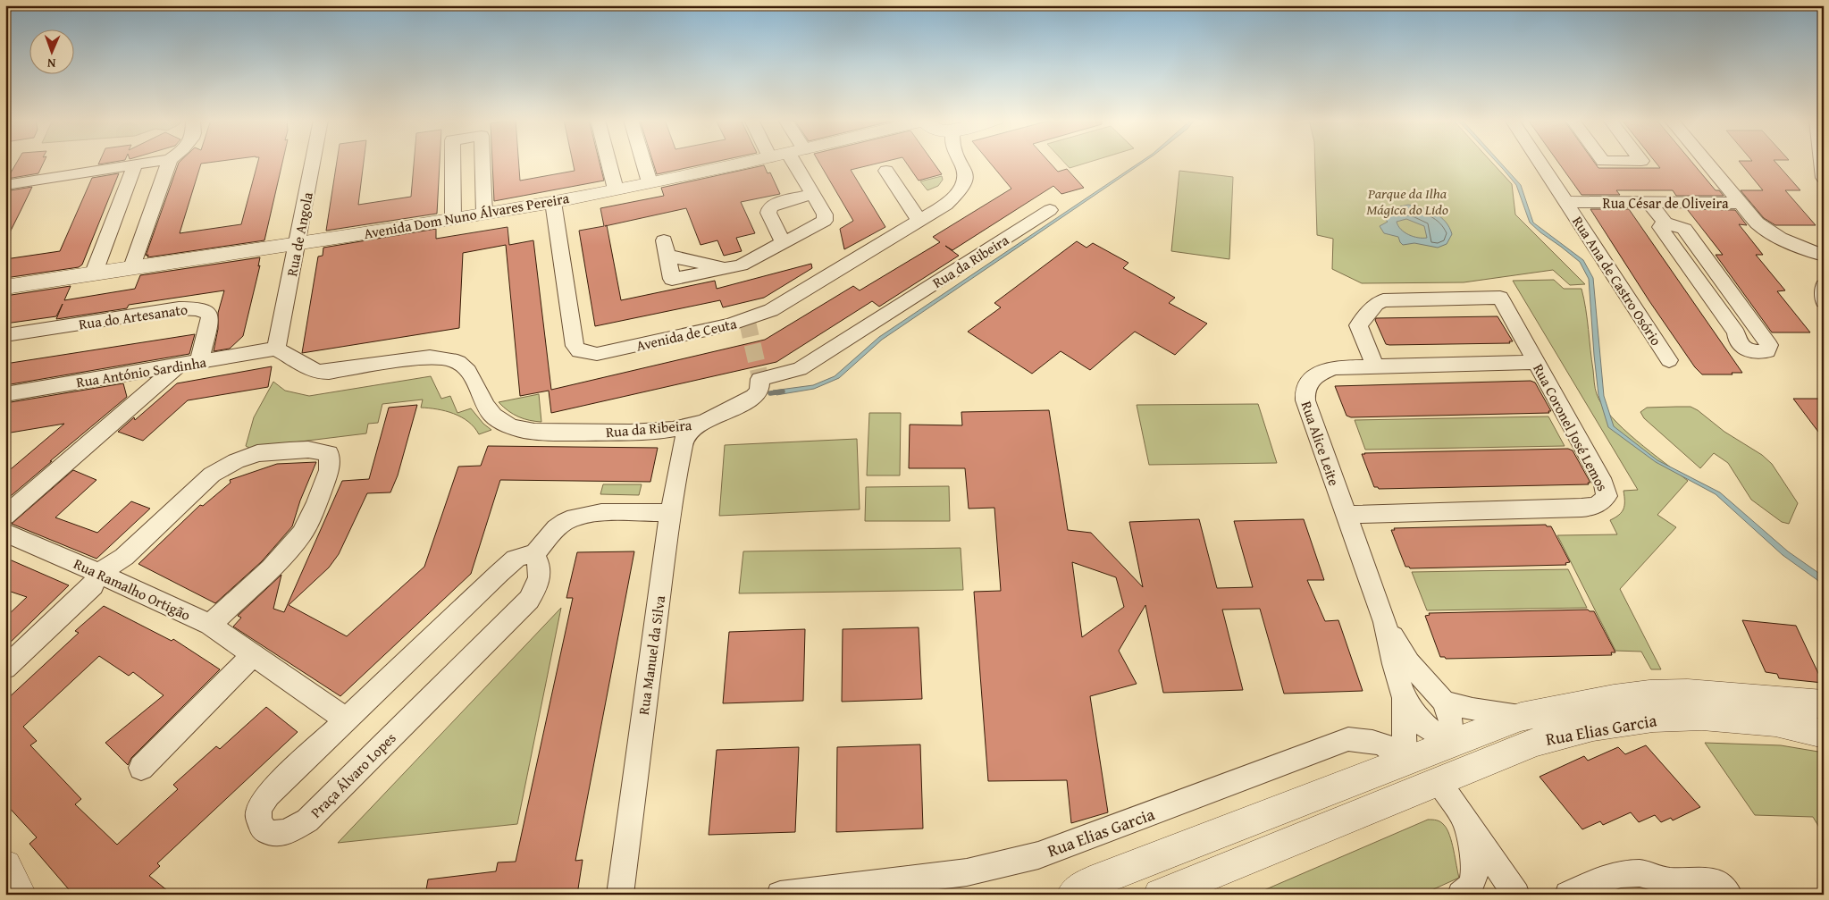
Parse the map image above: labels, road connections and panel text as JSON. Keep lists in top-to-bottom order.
{
  "streets": {
    "street": [
      "Rua César de Oliveira",
      "Avenida Dom Nuno Álvares Pereira",
      "Rua de Angola",
      "Rua da Ribeira",
      "Rua Ana de Castro Osório",
      "Rua do Artesanato",
      "Avenida de Ceuta",
      "Rua António Sardinha",
      "Rua Coronel José Lemos",
      "Rua Alice Leite",
      "Rua Ramalho Ortigão",
      "Rua Manuel da Silva",
      "Rua Elias Garcia",
      "Praça Álvaro Lopes"
    ]
  },
  "crossings": [
    ["Rua César de Oliveira", "Rua Ana de Castro Osório"],
    ["Avenida Dom Nuno Álvares Pereira", "Rua de Angola"],
    ["Avenida Dom Nuno Álvares Pereira", "Avenida de Ceuta"],
    ["Rua de Angola", "Rua da Ribeira"],
    ["Rua de Angola", "Rua António Sardinha"],
    ["Rua da Ribeira", "Rua António Sardinha"],
    ["Rua da Ribeira", "Rua Manuel da Silva"],
    ["Rua do Artesanato", "Rua António Sardinha"],
    ["Rua Coronel José Lemos", "Rua Alice Leite"],
    ["Rua Alice Leite", "Rua Elias Garcia"],
    ["Rua Ramalho Ortigão", "Praça Álvaro Lopes"]
  ],
  "parks": ["Parque da Ilha Mágica do Lido"],
  "north": "bottom"
}
